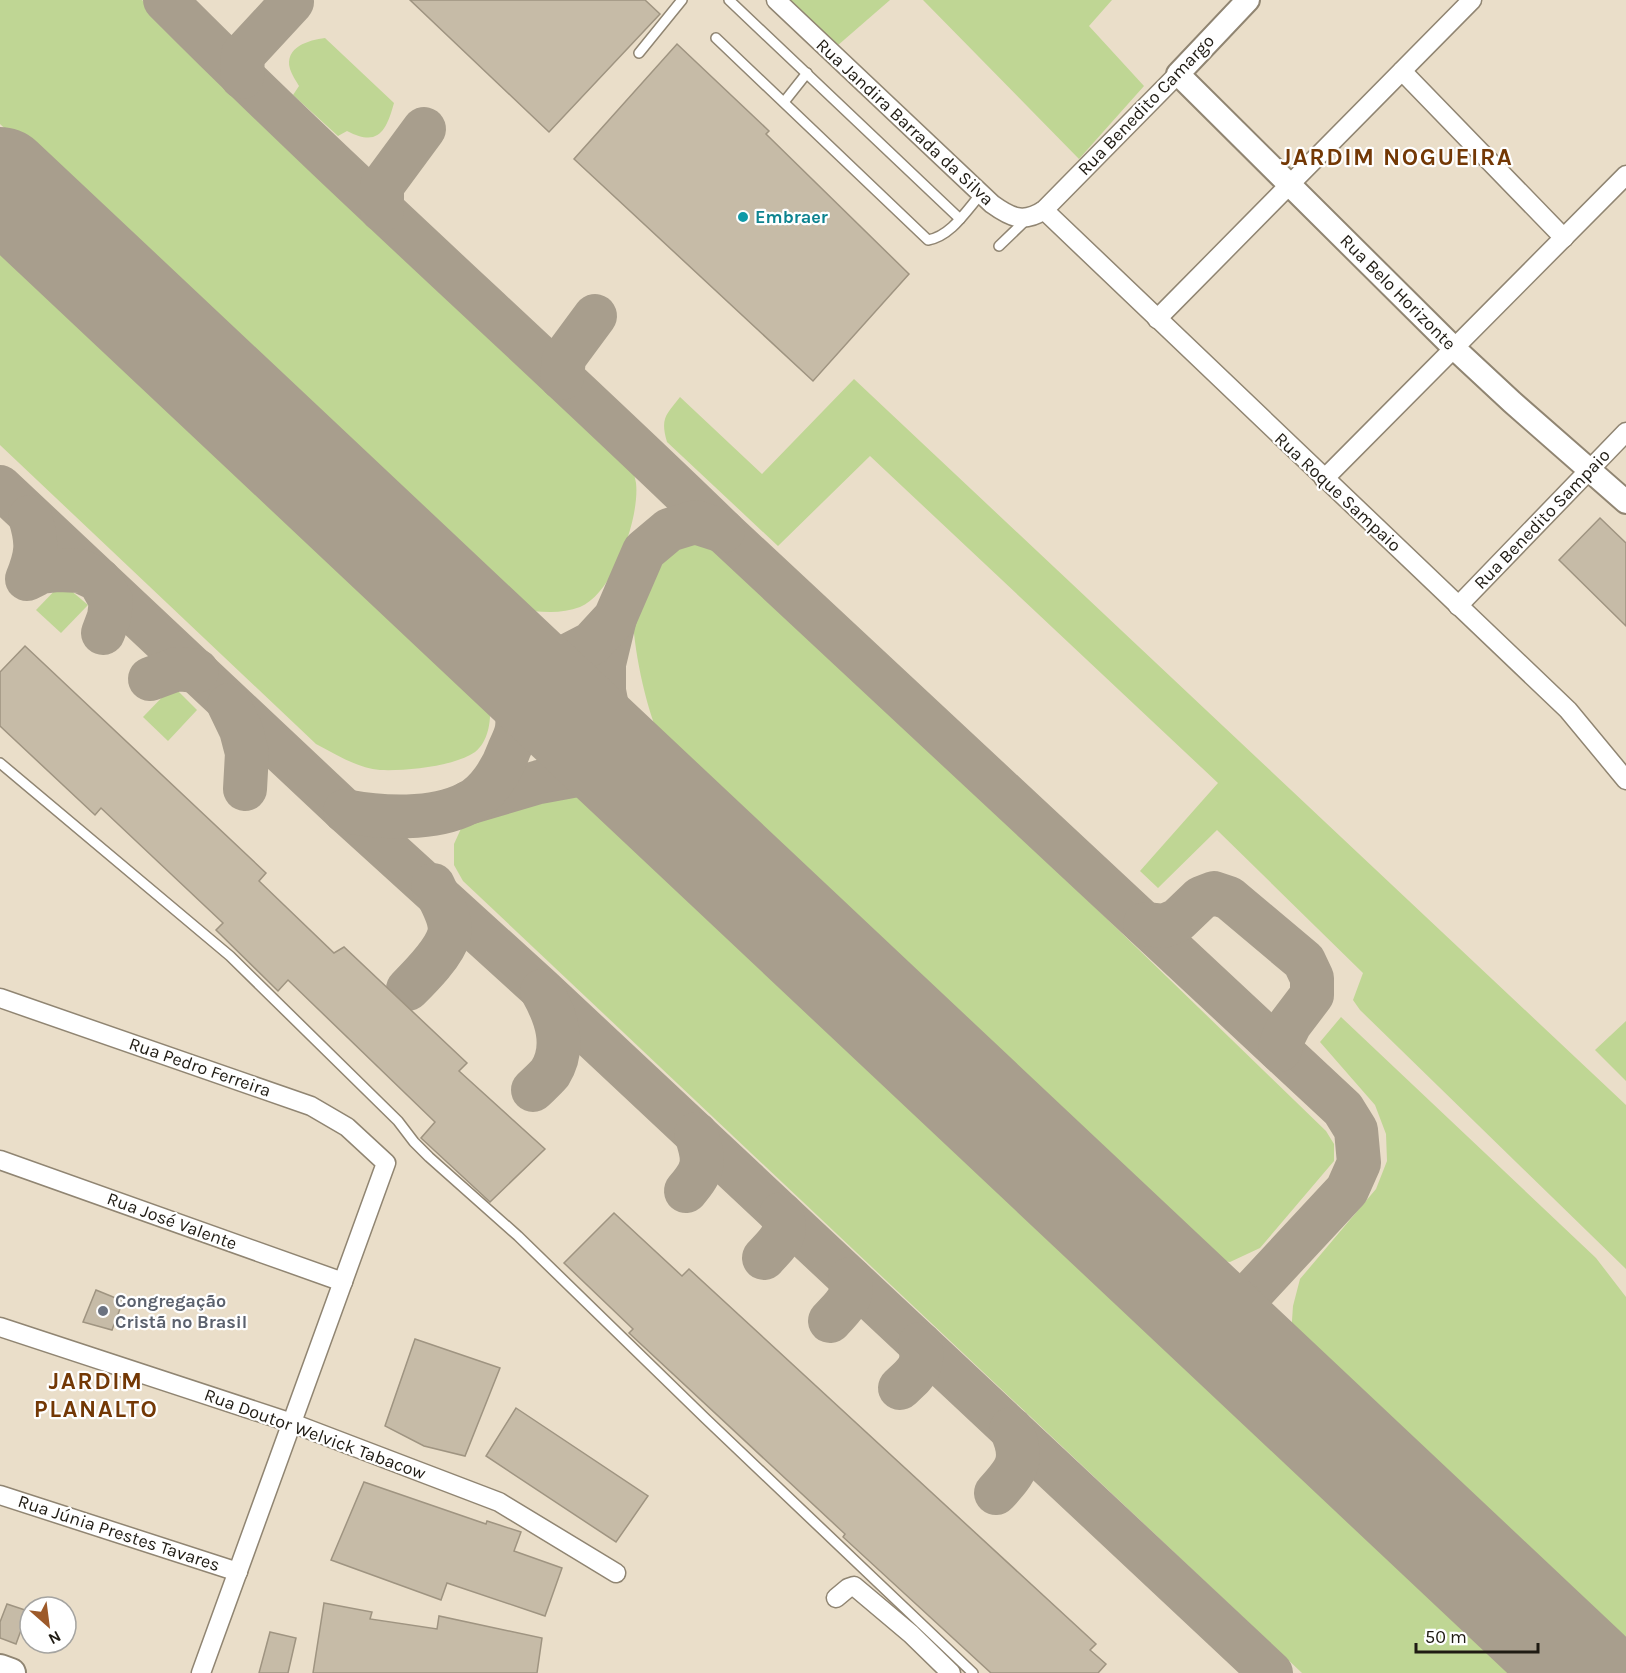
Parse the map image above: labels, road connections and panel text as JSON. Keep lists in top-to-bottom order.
{
  "streets": {
    "street": [
      "Rua Benedito Camargo",
      "Rua Jandira Barrada da Silva",
      "Rua Belo Horizonte",
      "Rua Roque Sampaio",
      "Rua Benedito Sampaio",
      "Rua Pedro Ferreira",
      "Rua José Valente",
      "Rua Doutor Welvick Tabacow",
      "Rua Júnia Prestes Tavares"
    ]
  },
  "crossings": [
    ["Rua Benedito Camargo", "Rua Belo Horizonte"],
    ["Rua Benedito Camargo", "Rua Roque Sampaio"],
    ["Rua Belo Horizonte", "Rua Benedito Sampaio"],
    ["Rua Roque Sampaio", "Rua Benedito Sampaio"],
    ["Rua Pedro Ferreira", "Rua José Valente"]
  ],
  "districts": ["JARDIM NOGUEIRA", "JARDIM PLANALTO"],
  "places": ["Embraer", "Congregação Cristã no Brasil"],
  "scale_bar": "50 m",
  "north": "bottom right"
}
